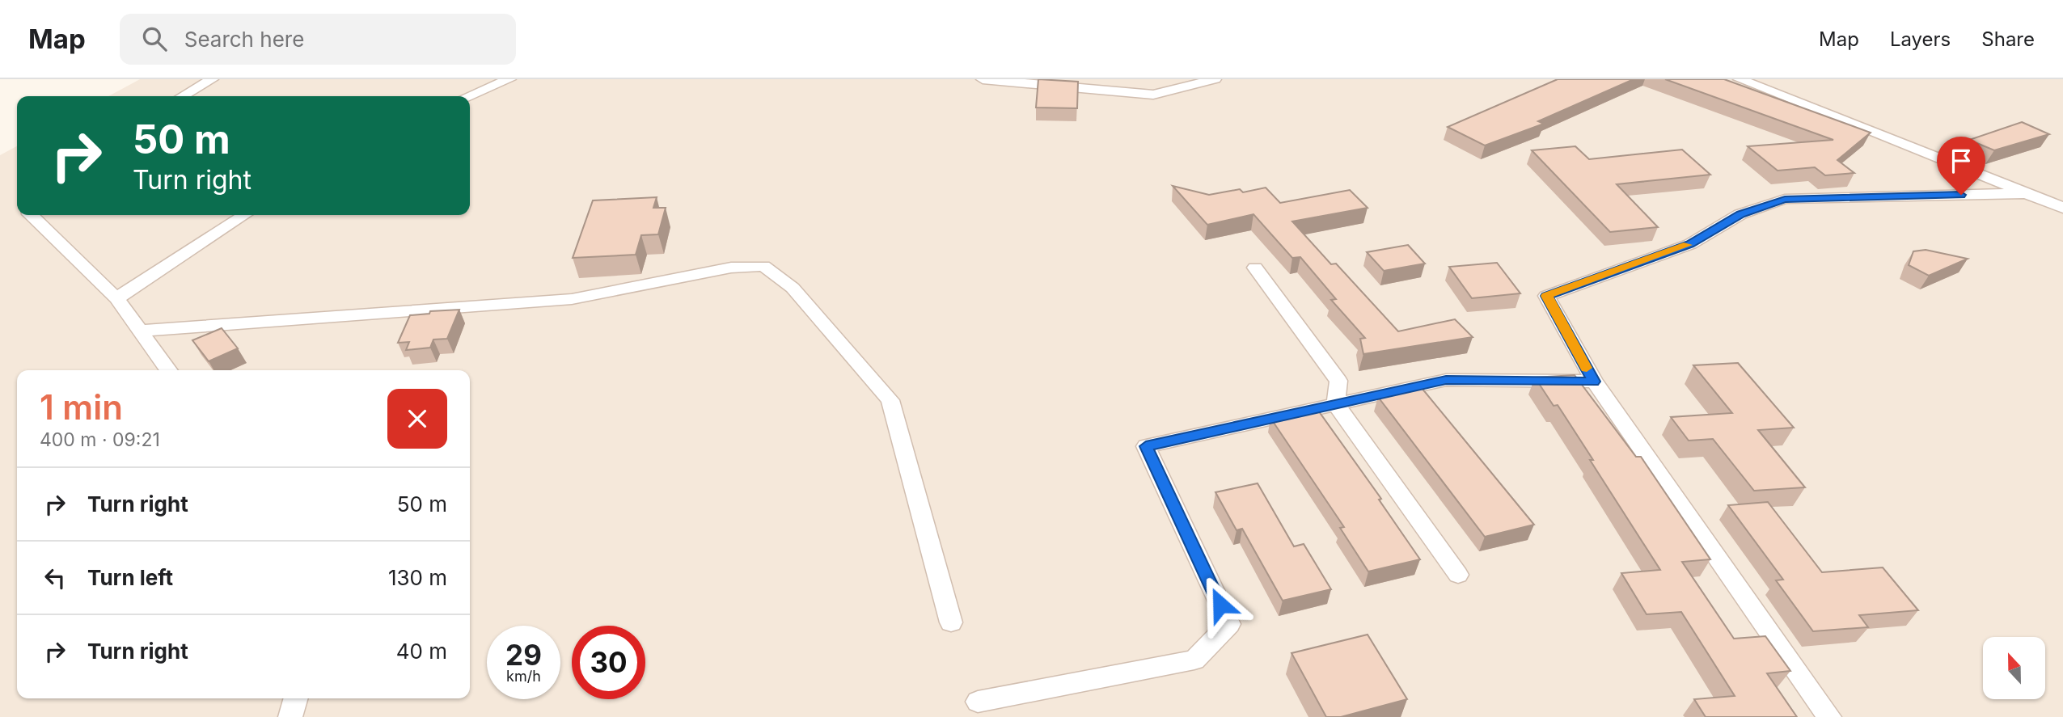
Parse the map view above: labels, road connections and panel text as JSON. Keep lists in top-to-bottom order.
{
  "north": "top",
  "page": {
    "header": "Map",
    "search": "Search here",
    "nav": ["Map", "Layers", "Share"],
    "turn": ["50 m", "Turn right"],
    "heading": ["1 min", "400 m · 09:21"],
    "list": [
      {
        "name": "Turn right",
        "value": "50 m"
      },
      {
        "name": "Turn left",
        "value": "130 m"
      },
      {
        "name": "Turn right",
        "value": "40 m"
      }
    ],
    "speed": "29 km/h",
    "limit": "30"
  }
}
